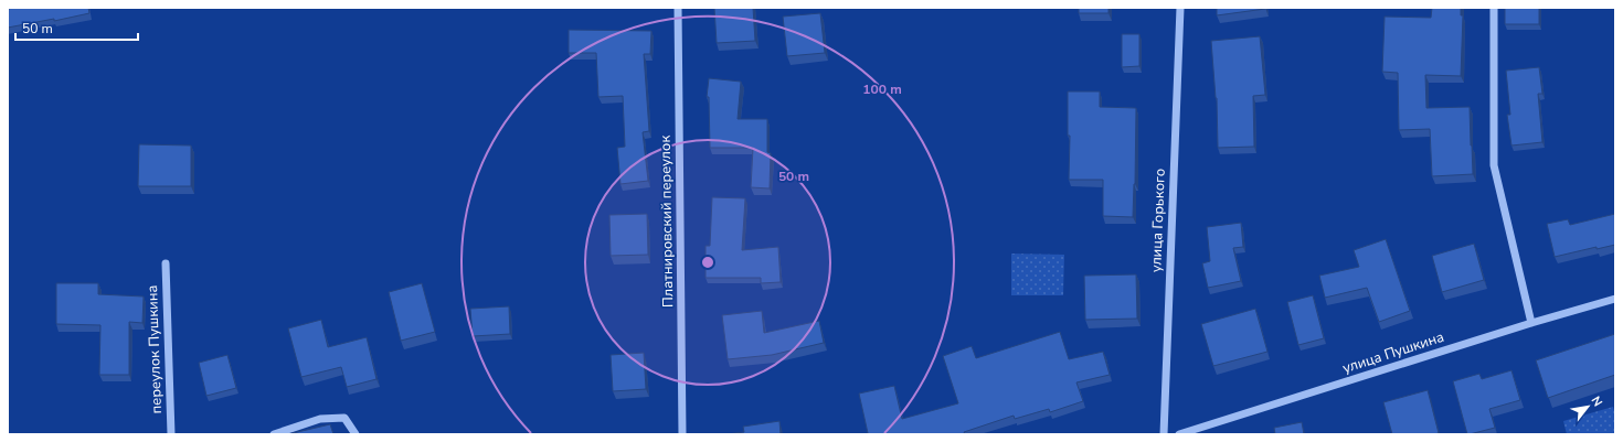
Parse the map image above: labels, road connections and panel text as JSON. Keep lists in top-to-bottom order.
{
  "streets": {
    "street": [
      "улица Горького",
      "Платнировский переулок",
      "переулок Пушкина",
      "улица Пушкина"
    ]
  },
  "scale_bar": "50 m",
  "north": "top right",
  "rings": ["100 m", "50 m"]
}
